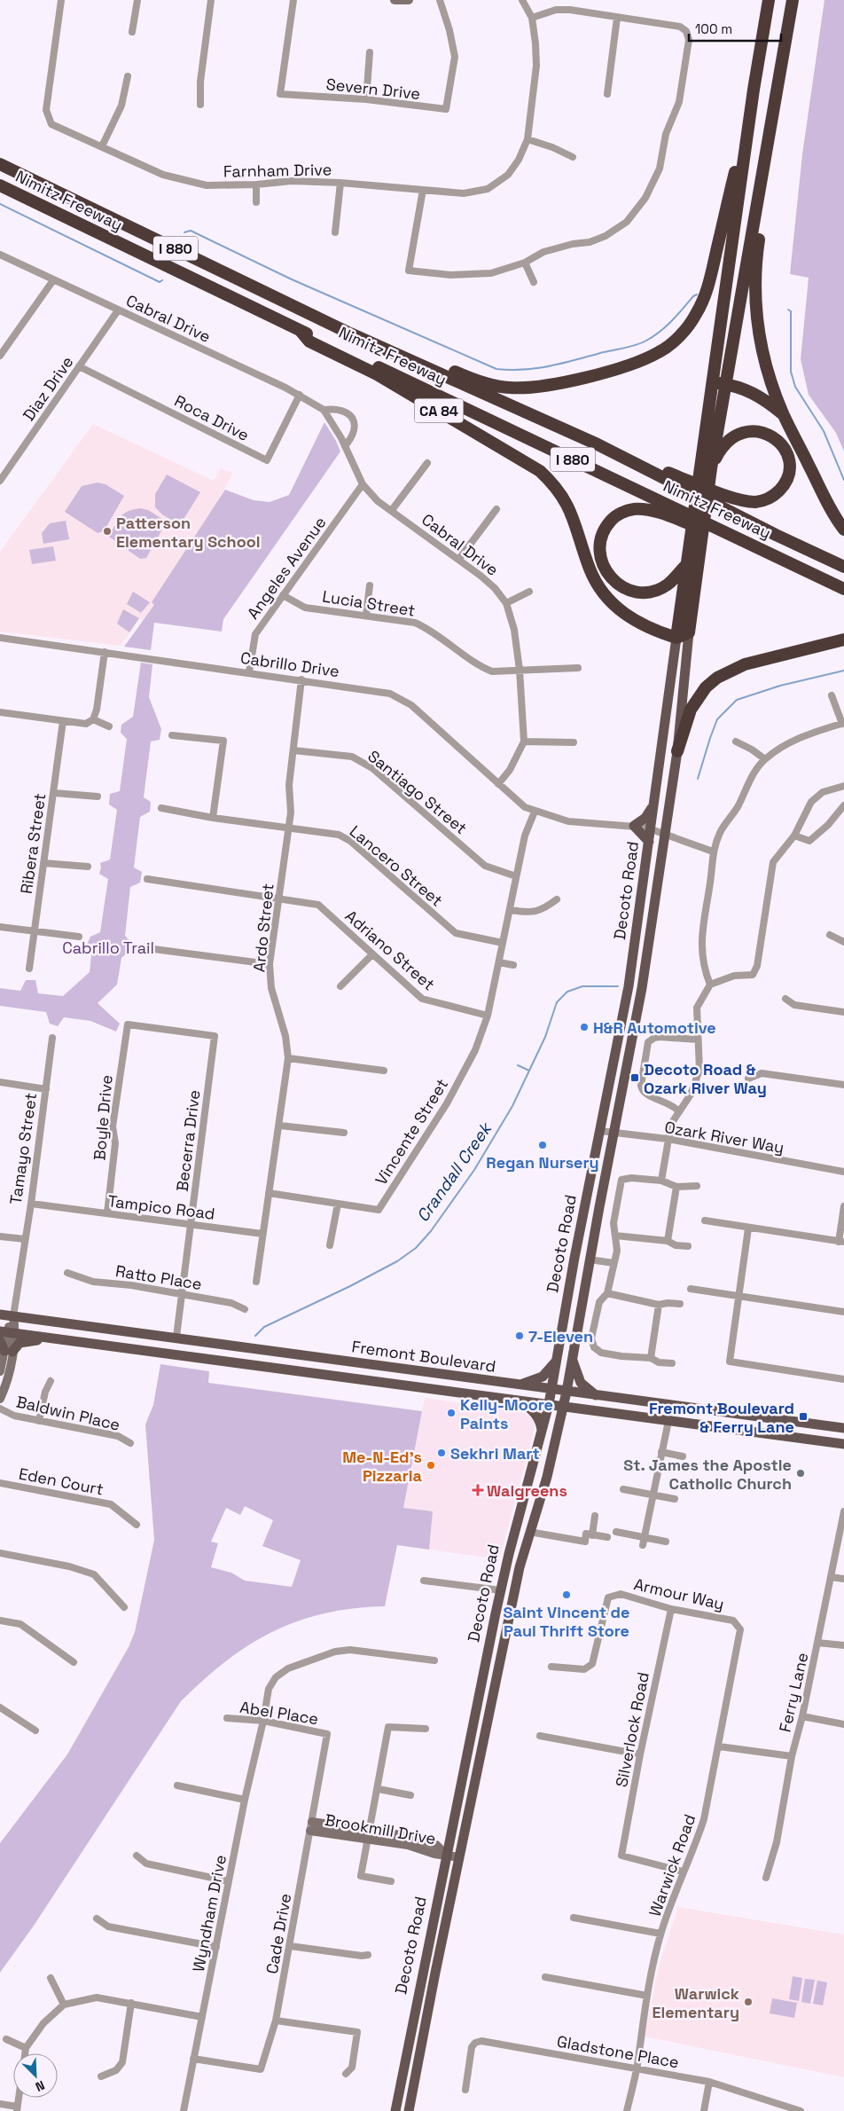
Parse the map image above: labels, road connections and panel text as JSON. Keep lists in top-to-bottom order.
{
  "streets": {
    "highway": [
      "Nimitz Freeway",
      "I 880",
      "CA 84",
      "Decoto Road"
    ],
    "main road": ["Fremont Boulevard"],
    "street": [
      "Severn Drive",
      "Farnham Drive",
      "Cabral Drive",
      "Diaz Drive",
      "Roca Drive",
      "Angeles Avenue",
      "Lucia Street",
      "Cabrillo Drive",
      "Santiago Street",
      "Ribera Street",
      "Lancero Street",
      "Ardo Street",
      "Adriano Street",
      "Boyle Drive",
      "Vincente Street",
      "Ozark River Way",
      "Becerra Drive",
      "Tamayo Street",
      "Tampico Road",
      "Ratto Place",
      "Baldwin Place",
      "Eden Court",
      "Armour Way",
      "Ferry Lane",
      "Abel Place",
      "Silverlock Road",
      "Brookmill Drive",
      "Warwick Road",
      "Wyndham Drive",
      "Cade Drive",
      "Gladstone Place"
    ]
  },
  "crossings": [
    ["Nimitz Freeway", "CA 84"],
    ["Cabral Drive", "Diaz Drive"],
    ["Cabral Drive", "Roca Drive"],
    ["Cabral Drive", "Angeles Avenue"],
    ["Cabral Drive", "Lucia Street"],
    ["Diaz Drive", "Roca Drive"],
    ["CA 84", "Decoto Road"],
    ["Angeles Avenue", "Lucia Street"],
    ["Angeles Avenue", "Cabrillo Drive"],
    ["Cabrillo Drive", "Decoto Road"],
    ["Cabrillo Drive", "Ardo Street"],
    ["Cabrillo Drive", "Vincente Street"],
    ["Santiago Street", "Ardo Street"],
    ["Santiago Street", "Vincente Street"],
    ["Lancero Street", "Ardo Street"],
    ["Lancero Street", "Vincente Street"],
    ["Decoto Road", "Ozark River Way"],
    ["Decoto Road", "Fremont Boulevard"],
    ["Decoto Road", "Brookmill Drive"],
    ["Ardo Street", "Adriano Street"],
    ["Ardo Street", "Vincente Street"],
    ["Ardo Street", "Tampico Road"],
    ["Adriano Street", "Vincente Street"],
    ["Boyle Drive", "Becerra Drive"],
    ["Boyle Drive", "Tampico Road"],
    ["Becerra Drive", "Tampico Road"],
    ["Becerra Drive", "Ratto Place"],
    ["Becerra Drive", "Fremont Boulevard"],
    ["Tamayo Street", "Tampico Road"],
    ["Tamayo Street", "Fremont Boulevard"],
    ["Armour Way", "Silverlock Road"],
    ["Armour Way", "Warwick Road"],
    ["Abel Place", "Wyndham Drive"],
    ["Abel Place", "Cade Drive"],
    ["Silverlock Road", "Warwick Road"],
    ["Brookmill Drive", "Cade Drive"],
    ["Warwick Road", "Gladstone Place"],
    ["Wyndham Drive", "Cade Drive"]
  ],
  "water": ["Crandall Creek"],
  "parks": ["Cabrillo Trail"],
  "places": {
    "other": [
      "Patterson Elementary School",
      "H&R Automotive",
      "Regan Nursery",
      "7-Eleven",
      "Kelly-Moore Paints",
      "Sekhri Mart",
      "Me-N-Ed's Pizzaria",
      "St. James the Apostle Catholic Church",
      "Saint Vincent de Paul Thrift Store",
      "Warwick Elementary"
    ],
    "transit": ["Decoto Road & Ozark River Way", "Fremont Boulevard & Ferry Lane"],
    "health": ["Walgreens"]
  },
  "scale_bar": "100 m",
  "north": "bottom right"
}
